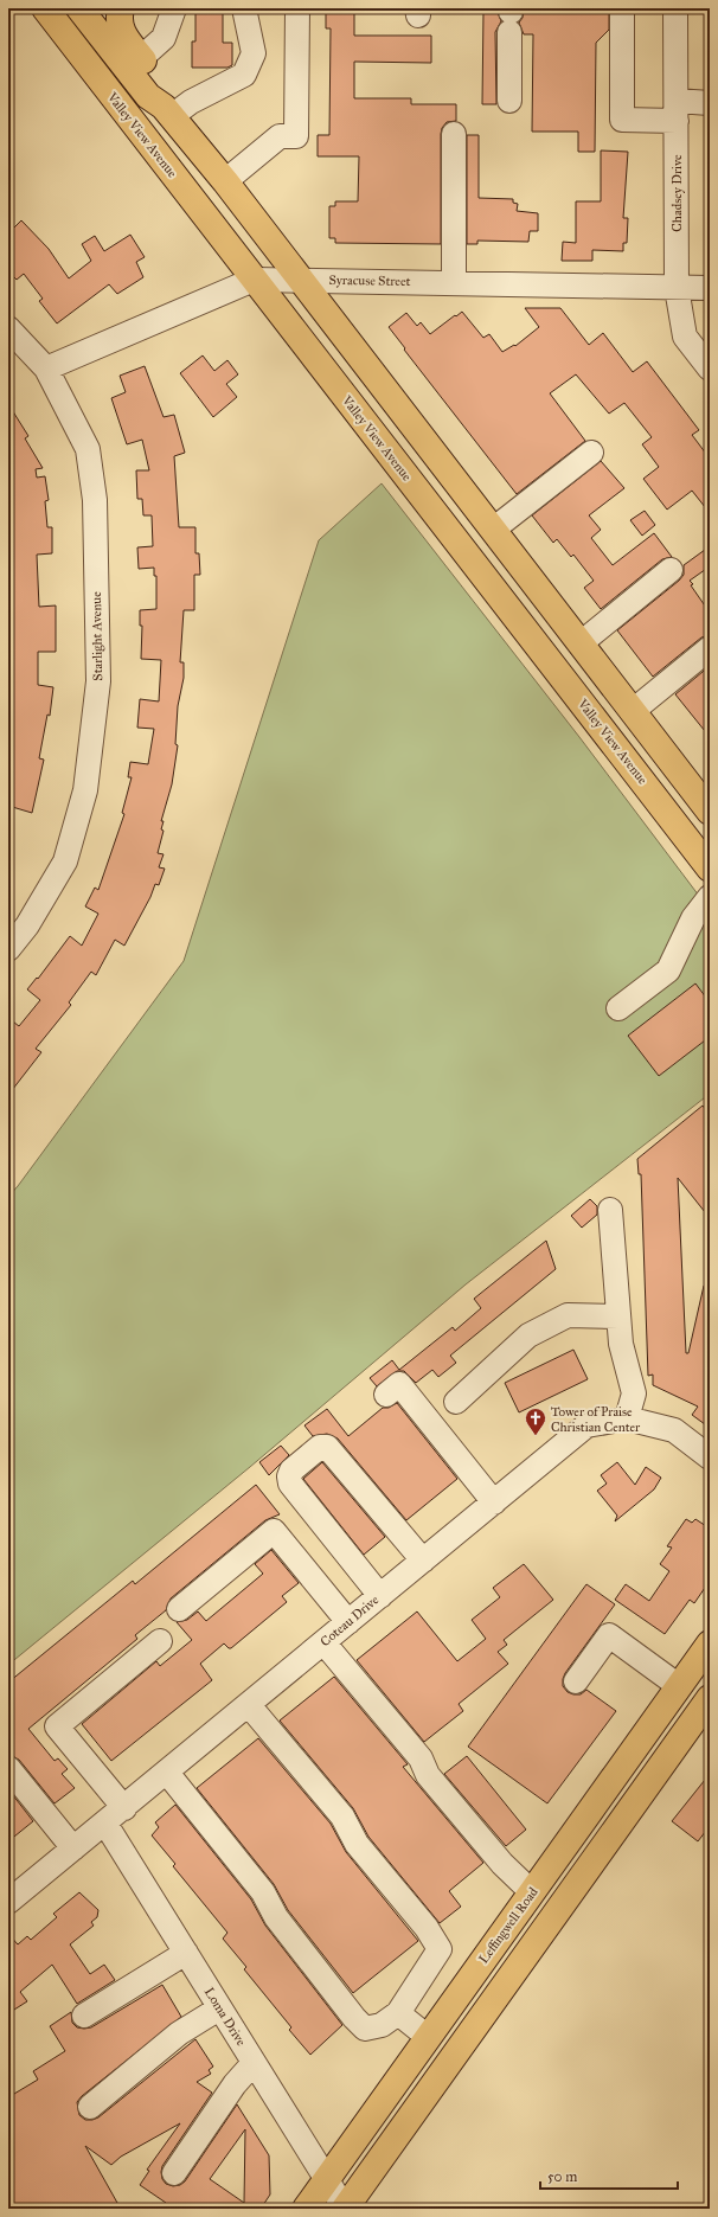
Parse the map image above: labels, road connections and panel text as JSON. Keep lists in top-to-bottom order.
{
  "streets": {
    "main road": ["Valley View Avenue", "Leffingwell Road"],
    "street": [
      "Chadsey Drive",
      "Syracuse Street",
      "Starlight Avenue",
      "Coteau Drive",
      "Loma Drive"
    ]
  },
  "crossings": [
    ["Valley View Avenue", "Syracuse Street"],
    ["Chadsey Drive", "Syracuse Street"],
    ["Syracuse Street", "Starlight Avenue"],
    ["Coteau Drive", "Loma Drive"],
    ["Leffingwell Road", "Loma Drive"]
  ],
  "places": {
    "church": ["Tower of Praise Christian Center"]
  },
  "scale_bar": "50 m"
}
